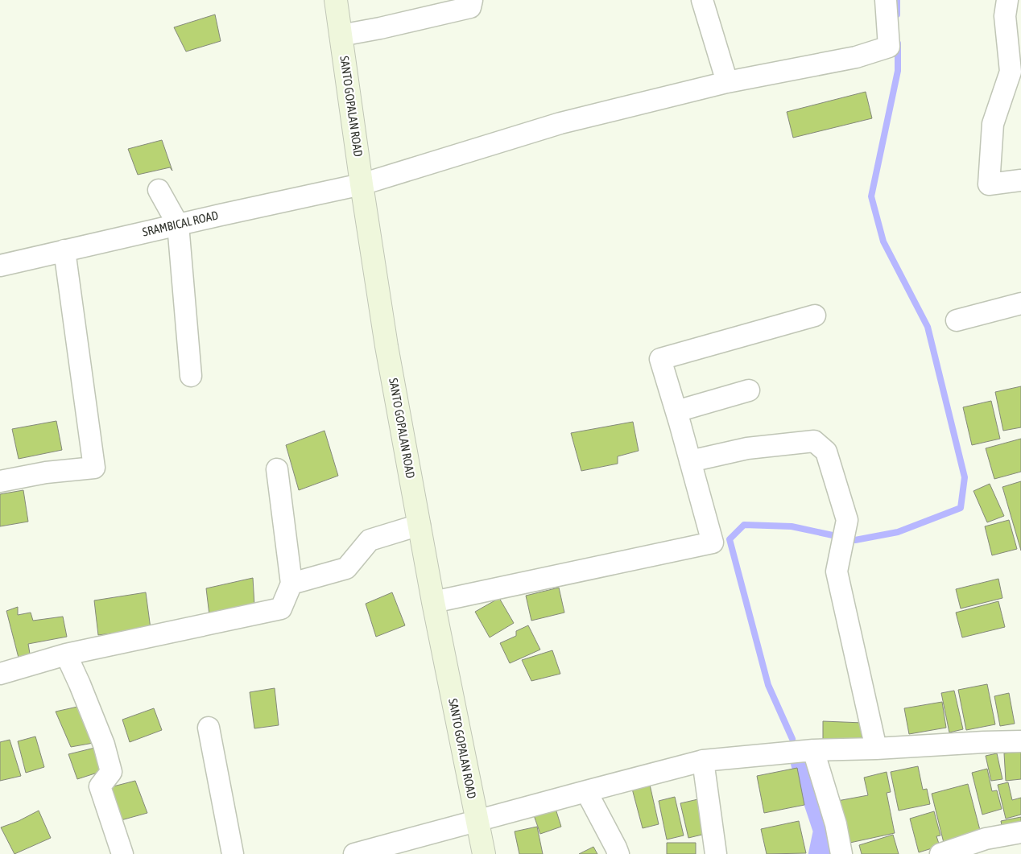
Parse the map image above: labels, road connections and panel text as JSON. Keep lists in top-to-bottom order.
{
  "streets": {
    "main road": ["SANTO GOPALAN ROAD"],
    "street": ["SRAMBICAL ROAD"]
  },
  "crossings": [
    ["SANTO GOPALAN ROAD", "SRAMBICAL ROAD"]
  ]
}
